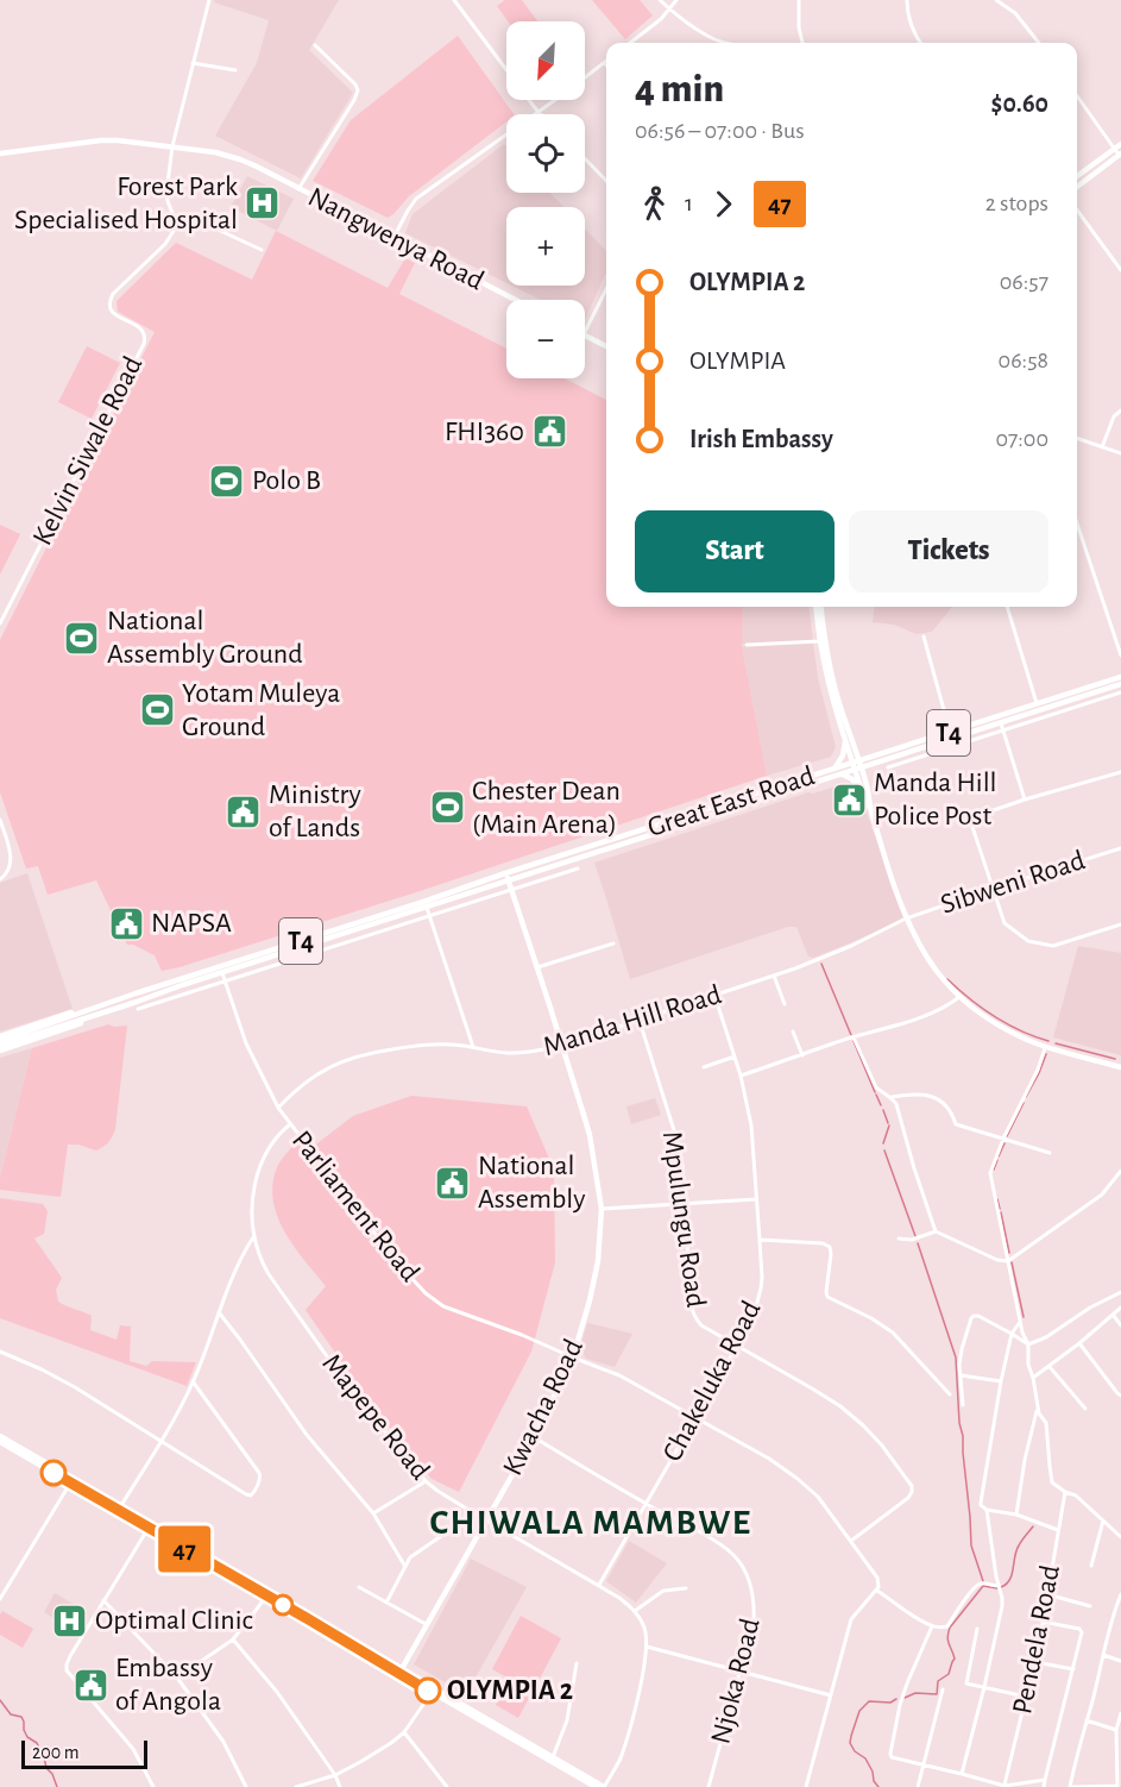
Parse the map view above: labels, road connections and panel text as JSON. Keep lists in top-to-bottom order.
{
  "streets": {
    "main road": [
      "Nangwenya Road",
      "T4",
      "Great East Road",
      "Kwacha Road"
    ],
    "street": [
      "Kelvin Siwale Road",
      "Sibweni Road",
      "Manda Hill Road",
      "Parliament Road",
      "Mpulungu Road",
      "Chakeluka Road",
      "Mapepe Road",
      "Pendela Road",
      "Njoka Road"
    ]
  },
  "crossings": [
    ["Great East Road", "Parliament Road"],
    ["Great East Road", "Kwacha Road"],
    ["Sibweni Road", "Manda Hill Road"],
    ["Manda Hill Road", "Parliament Road"],
    ["Manda Hill Road", "Mpulungu Road"],
    ["Manda Hill Road", "Chakeluka Road"],
    ["Manda Hill Road", "Kwacha Road"],
    ["Parliament Road", "Mpulungu Road"],
    ["Parliament Road", "Chakeluka Road"],
    ["Parliament Road", "Kwacha Road"],
    ["Parliament Road", "Mapepe Road"],
    ["Mpulungu Road", "Chakeluka Road"],
    ["Chakeluka Road", "Mapepe Road"],
    ["Chakeluka Road", "Njoka Road"],
    ["Kwacha Road", "Mapepe Road"],
    ["Kwacha Road", "Njoka Road"]
  ],
  "districts": ["CHIWALA MAMBWE"],
  "places": {
    "hospital": ["Forest Park Specialised Hospital", "Optimal Clinic"],
    "public building": [
      "FHI360",
      "Manda Hill Police Post",
      "Ministry of Lands",
      "NAPSA",
      "National Assembly",
      "Embassy of Angola"
    ],
    "sports": [
      "Polo B",
      "National Assembly Ground",
      "Yotam Muleya Ground",
      "Chester Dean (Main Arena)"
    ],
    "other": ["OLYMPIA 2"]
  },
  "lines": ["bus line 47"],
  "scale_bar": "200 m",
  "north": "bottom left",
  "page": {
    "on_map": "47",
    "map_buttons": ["+", "−"],
    "heading": ["4 min", "06:56 – 07:00 · Bus", "$0.60"],
    "legs": ["1", "47", "2 stops"],
    "list": [
      {
        "name": "OLYMPIA 2",
        "value": "06:57"
      },
      {
        "name": "OLYMPIA",
        "value": "06:58"
      },
      {
        "name": "Irish Embassy",
        "value": "07:00"
      }
    ],
    "buttons": ["Start", "Tickets"],
    "scale": "200 m"
  }
}
